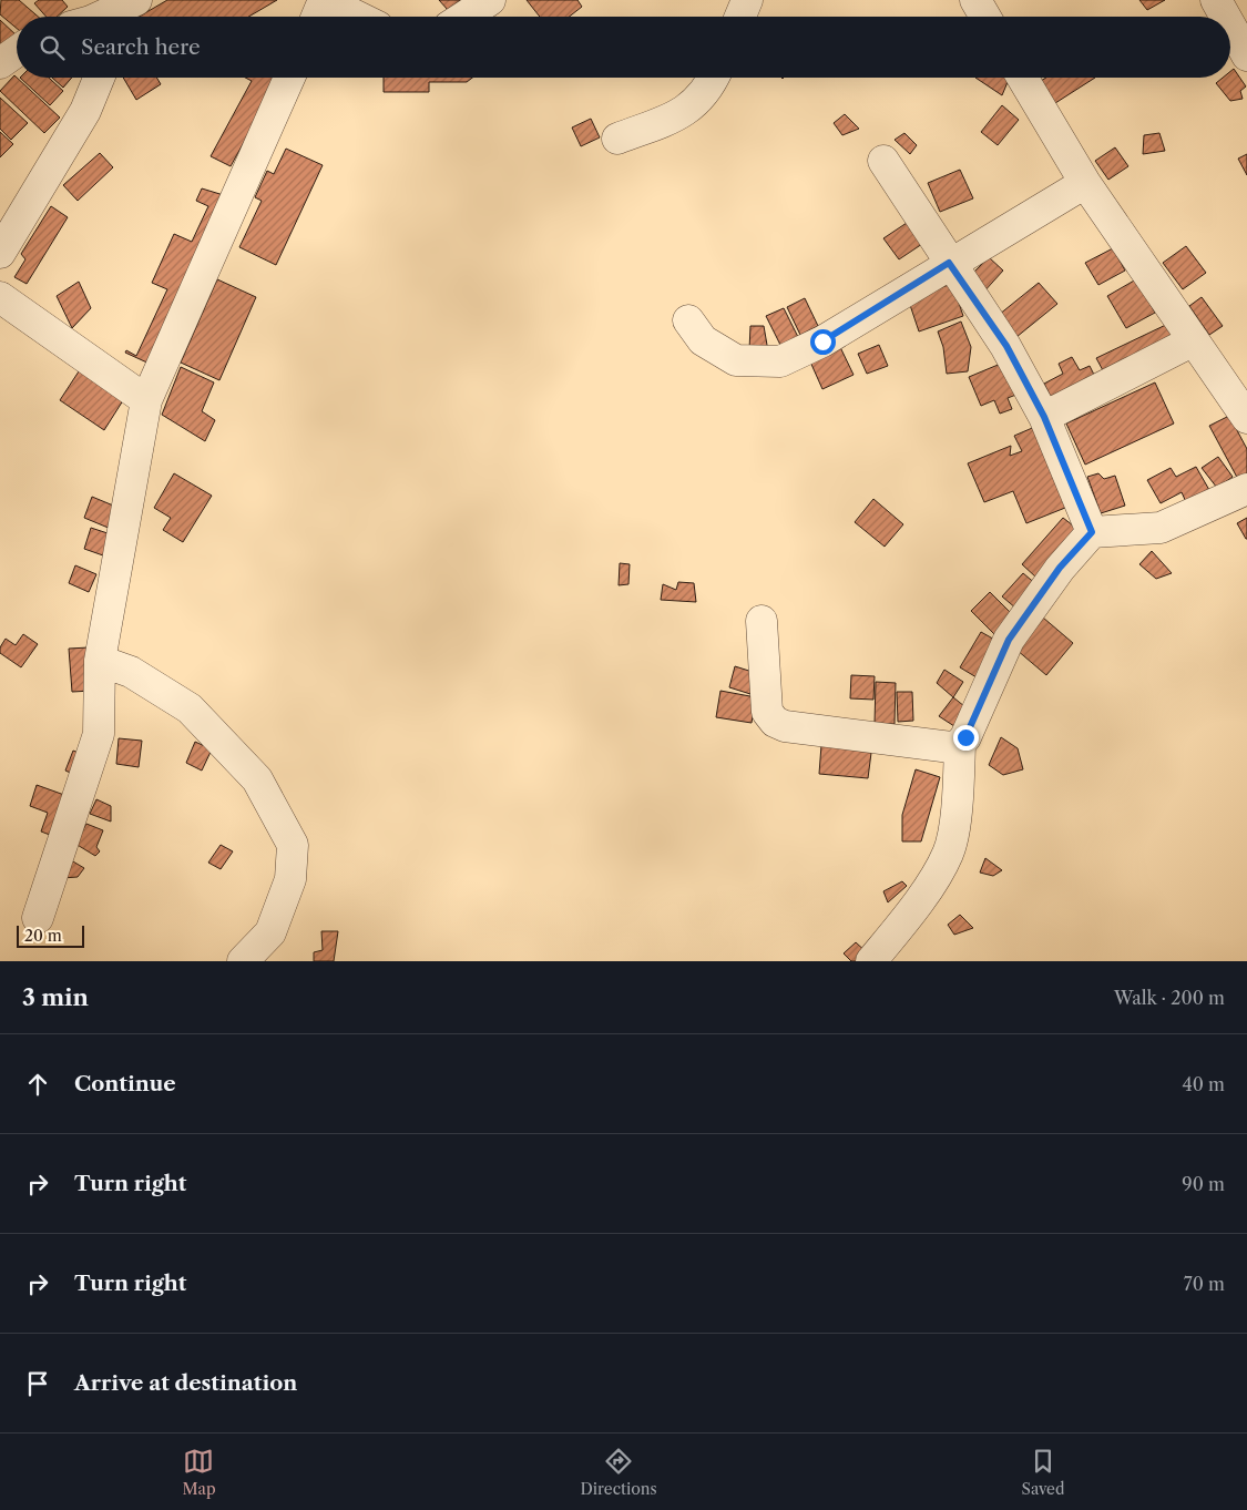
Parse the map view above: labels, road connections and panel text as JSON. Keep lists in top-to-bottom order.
{
  "scale_bar": "20 m",
  "page": {
    "search": "Search here",
    "scale": "20 m",
    "heading": ["3 min", "Walk · 200 m"],
    "list": [
      ["Continue", "40 m"],
      ["Turn right", "90 m"],
      ["Turn right", "70 m"],
      "Arrive at destination"
    ],
    "nav": ["Map", "Directions", "Saved"]
  }
}
